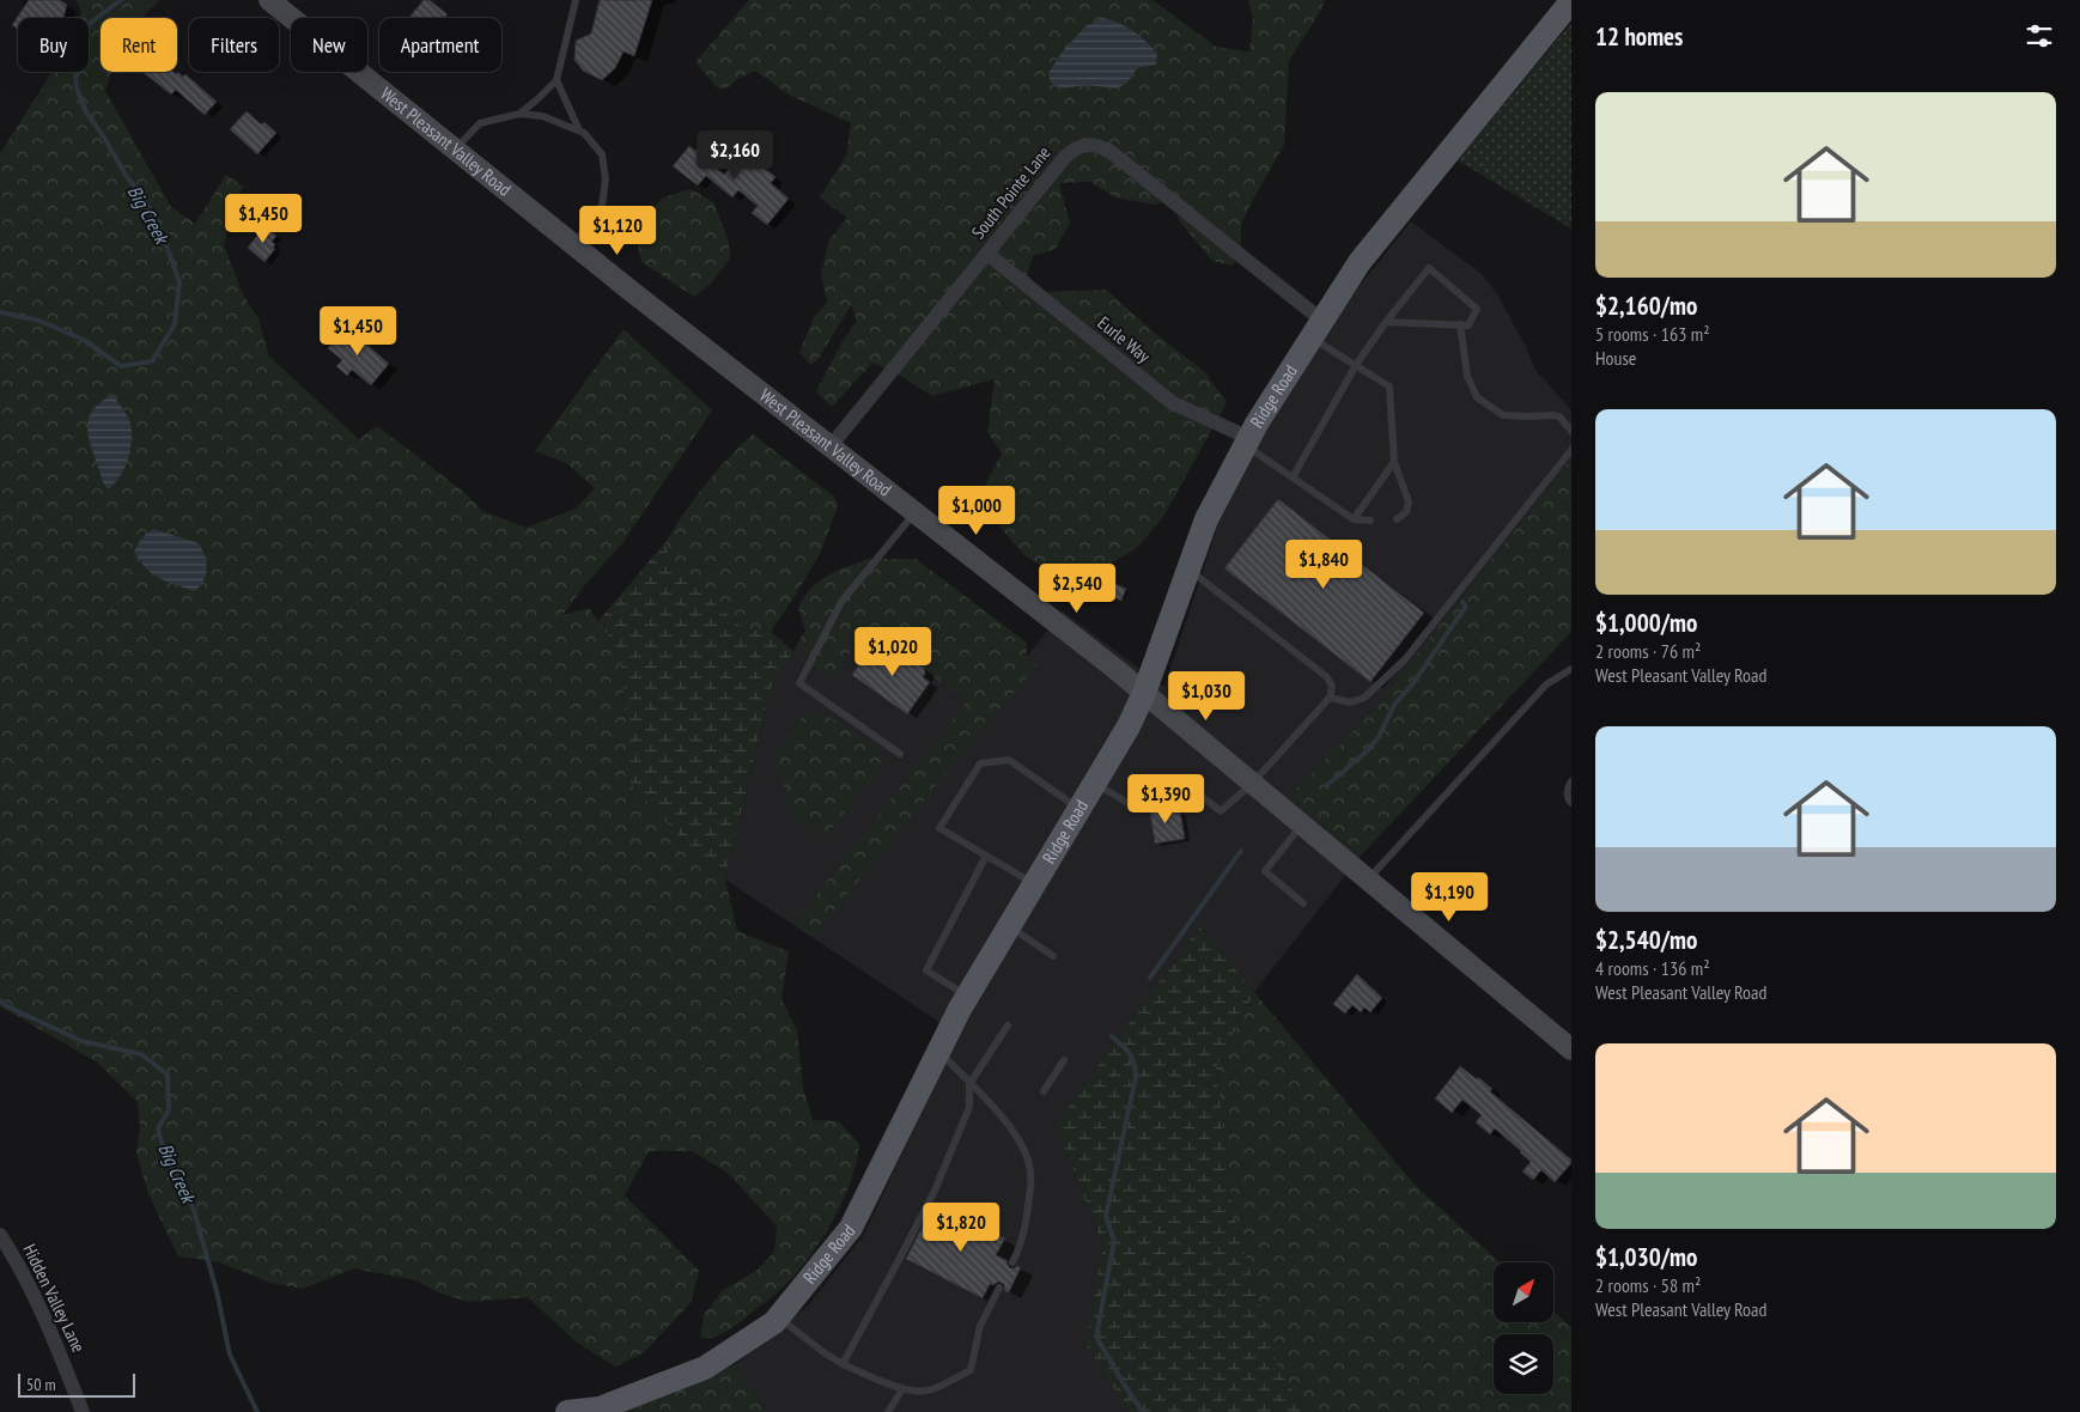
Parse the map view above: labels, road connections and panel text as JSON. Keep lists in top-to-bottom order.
{
  "streets": {
    "main road": ["West Pleasant Valley Road", "Ridge Road"],
    "street": ["South Pointe Lane", "Eurle Way", "Hidden Valley Lane"]
  },
  "crossings": [
    ["West Pleasant Valley Road", "South Pointe Lane"],
    ["West Pleasant Valley Road", "Ridge Road"],
    ["South Pointe Lane", "Eurle Way"],
    ["South Pointe Lane", "Ridge Road"],
    ["Eurle Way", "Ridge Road"]
  ],
  "water": ["Big Creek"],
  "scale_bar": "50 m",
  "north": "top right",
  "page": {
    "heading": "12 homes",
    "chip": [
      "Buy",
      "Rent",
      "Filters",
      "New",
      "Apartment"
    ],
    "list": [
      {
        "name": "$2,160/mo",
        "note": "5 rooms · 163 m² · House"
      },
      {
        "name": "$1,000/mo",
        "note": "2 rooms · 76 m² · West Pleasant Valley Road"
      },
      {
        "name": "$2,540/mo",
        "note": "4 rooms · 136 m² · West Pleasant Valley Road"
      },
      {
        "name": "$1,030/mo",
        "note": "2 rooms · 58 m² · West Pleasant Valley Road"
      }
    ],
    "price": [
      "$2,160",
      "$1,450",
      "$1,120",
      "$1,450",
      "$1,000",
      "$1,840",
      "$2,540",
      "$1,020",
      "$1,030",
      "$1,390",
      "$1,190",
      "$1,820"
    ],
    "scale": "50 m"
  }
}
